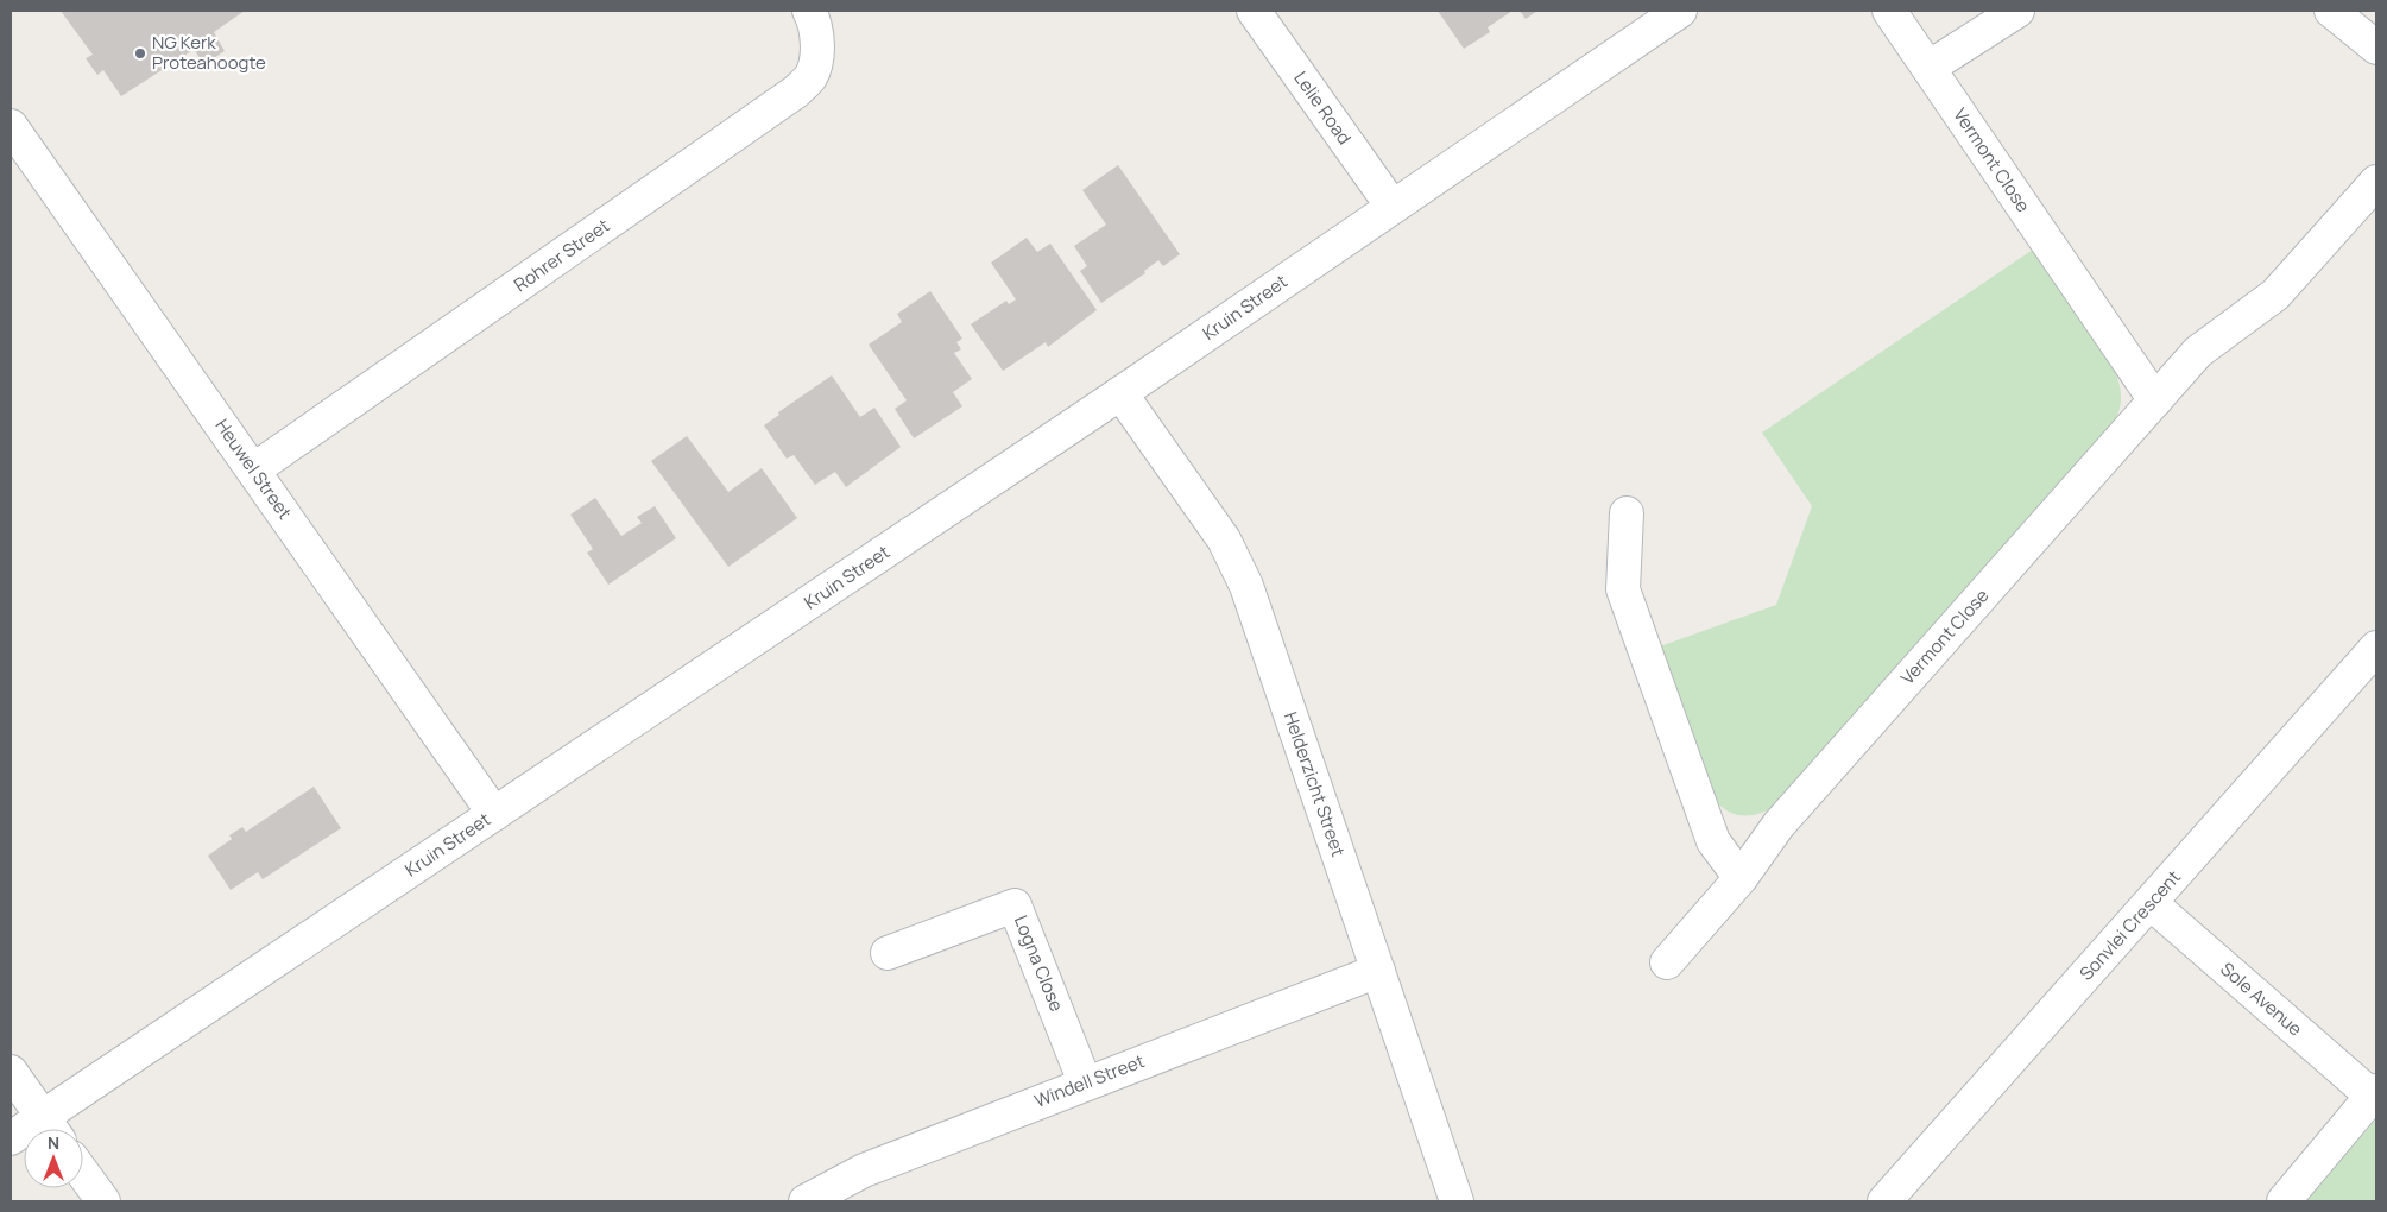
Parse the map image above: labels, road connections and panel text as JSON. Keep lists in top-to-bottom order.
{
  "streets": {
    "street": [
      "Lelie Road",
      "Vermont Close",
      "Rohrer Street",
      "Kruin Street",
      "Heuwel Street",
      "Helderzicht Street",
      "Sonvlei Crescent",
      "Logna Close",
      "Sole Avenue",
      "Windell Street"
    ]
  },
  "crossings": [
    ["Lelie Road", "Kruin Street"],
    ["Rohrer Street", "Heuwel Street"],
    ["Kruin Street", "Heuwel Street"],
    ["Kruin Street", "Helderzicht Street"],
    ["Helderzicht Street", "Windell Street"],
    ["Sonvlei Crescent", "Sole Avenue"],
    ["Logna Close", "Windell Street"]
  ],
  "places": ["NG Kerk Proteahoogte"],
  "north": "top"
}
